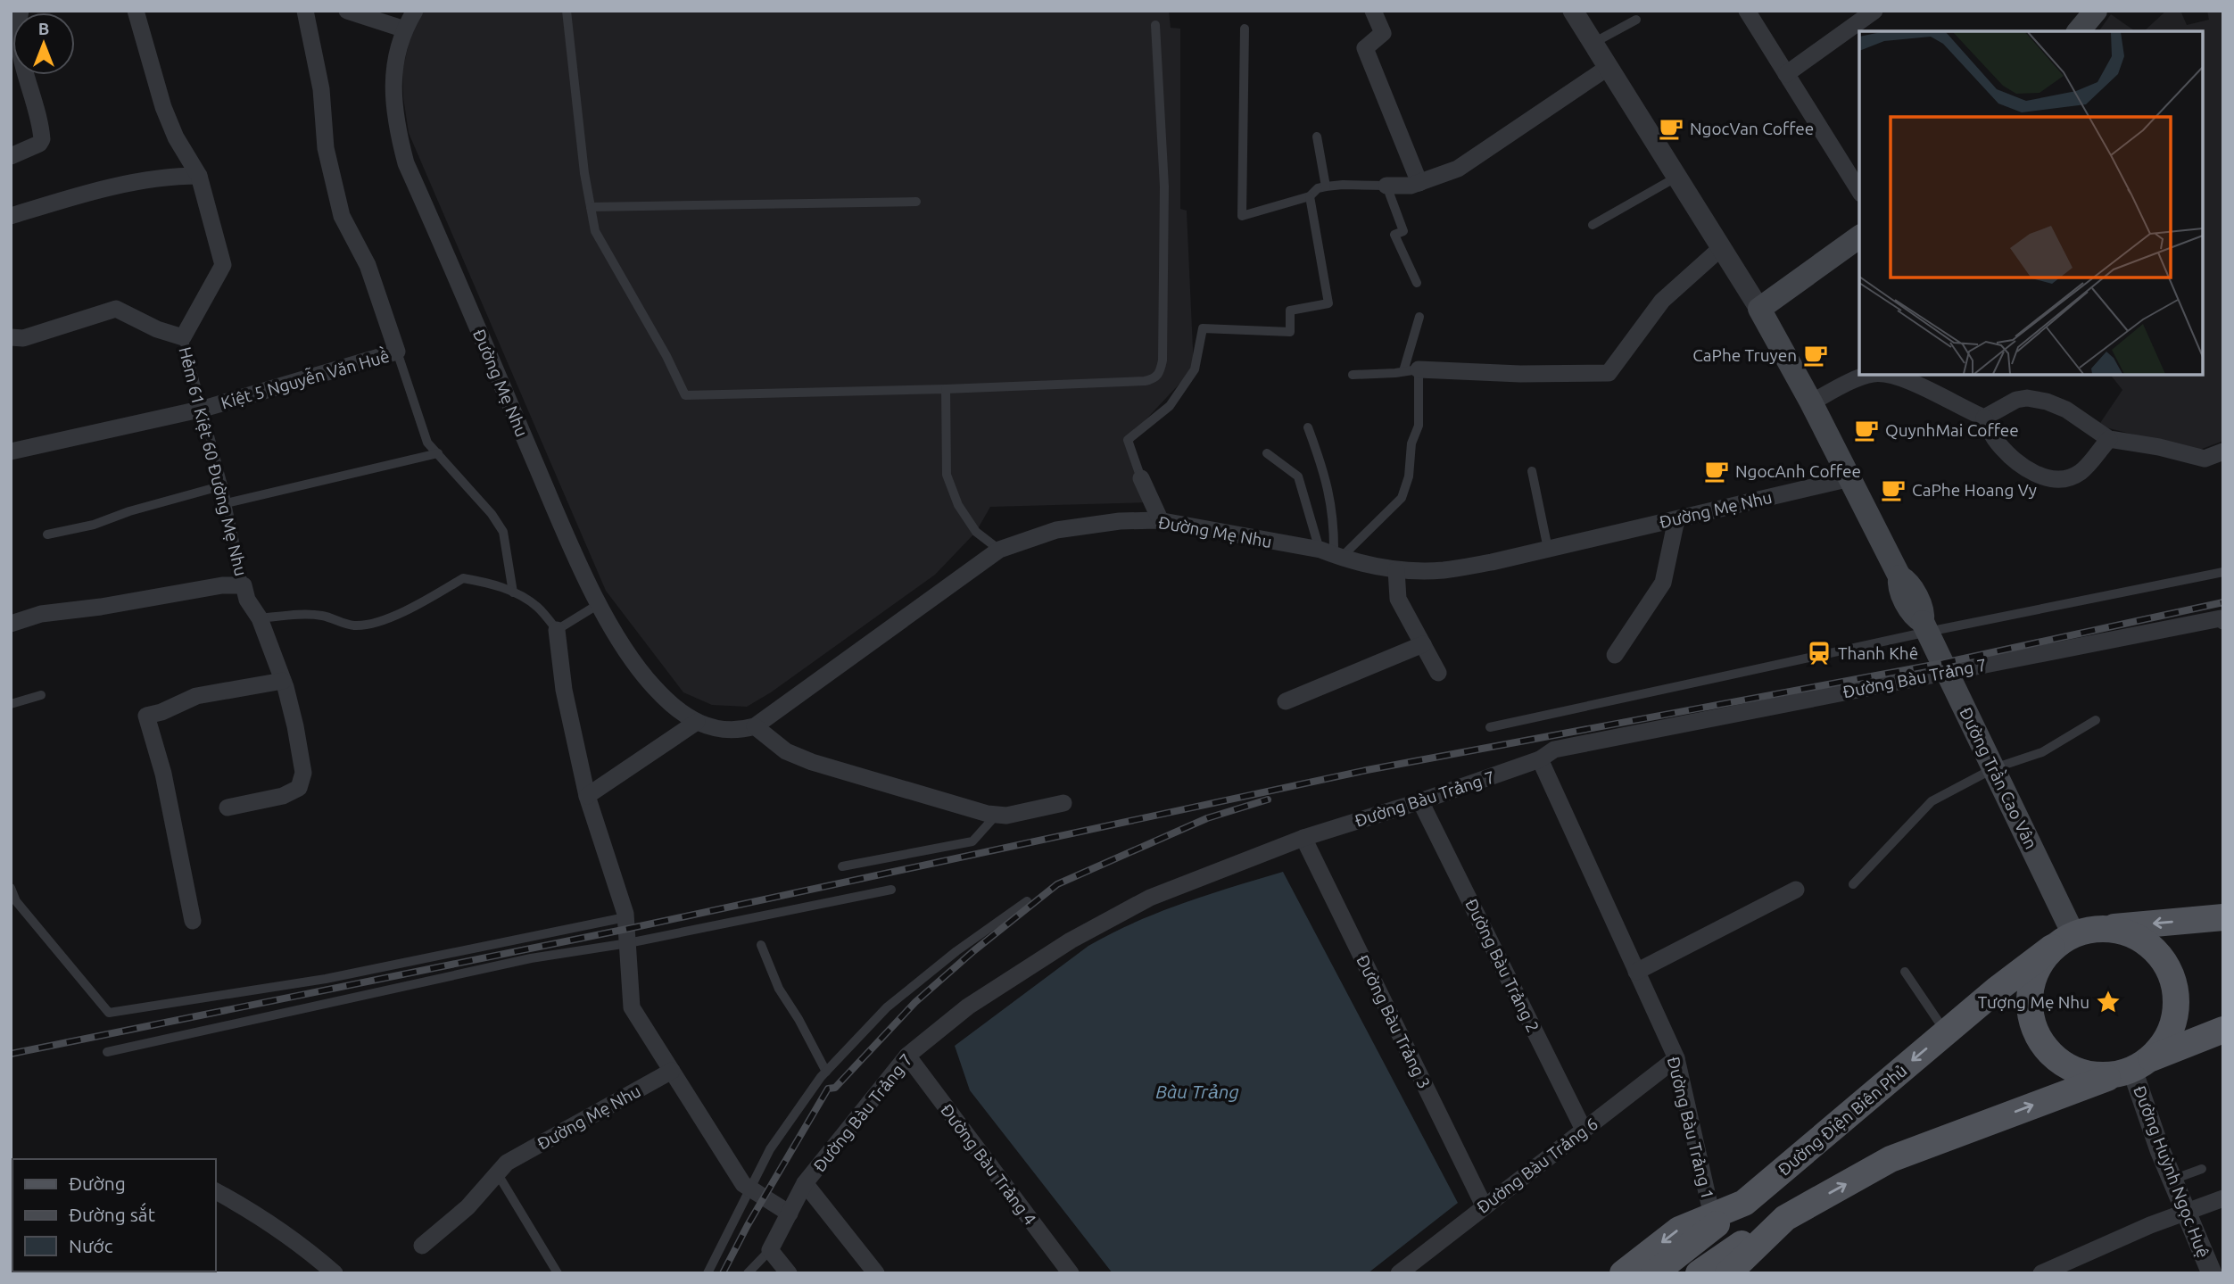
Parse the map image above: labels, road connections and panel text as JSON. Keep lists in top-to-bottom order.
{
  "streets": {
    "main road": ["Đường Trần Cao Vân", "Đường Điện Biên Phủ"],
    "street": [
      "Kiệt 5 Nguyễn Văn Huề",
      "Đường Mẹ Nhu",
      "Đường Bàu Trảng 7",
      "Đường Bàu Trảng 2",
      "Đường Bàu Trảng 3",
      "Đường Bàu Trảng 1",
      "Đường Bàu Trảng 4",
      "Đường Bàu Trảng 6",
      "Đường Huỳnh Ngọc Huệ"
    ],
    "lane": ["Hẻm 61 Kiệt 60 Đường Mẹ Nhu"]
  },
  "crossings": [
    ["Kiệt 5 Nguyễn Văn Huề", "Hẻm 61 Kiệt 60 Đường Mẹ Nhu"],
    ["Đường Mẹ Nhu", "Đường Trần Cao Vân"],
    ["Đường Bàu Trảng 7", "Đường Trần Cao Vân"],
    ["Đường Bàu Trảng 7", "Đường Bàu Trảng 2"],
    ["Đường Bàu Trảng 7", "Đường Bàu Trảng 3"],
    ["Đường Bàu Trảng 7", "Đường Bàu Trảng 1"],
    ["Đường Bàu Trảng 7", "Đường Bàu Trảng 4"],
    ["Đường Trần Cao Vân", "Đường Điện Biên Phủ"],
    ["Đường Trần Cao Vân", "Đường Huỳnh Ngọc Huệ"],
    ["Đường Bàu Trảng 2", "Đường Bàu Trảng 6"],
    ["Đường Bàu Trảng 3", "Đường Bàu Trảng 6"],
    ["Đường Điện Biên Phủ", "Đường Bàu Trảng 1"],
    ["Đường Điện Biên Phủ", "Đường Huỳnh Ngọc Huệ"],
    ["Đường Bàu Trảng 1", "Đường Bàu Trảng 6"]
  ],
  "water": ["Bàu Trảng"],
  "places": {
    "cafe": [
      "NgocVan Coffee",
      "CaPhe Truyen",
      "QuynhMai Coffee",
      "NgocAnh Coffee",
      "CaPhe Hoang Vy"
    ],
    "station": ["Thanh Khê"],
    "place": ["Tượng Mẹ Nhu"]
  },
  "legend": ["Đường", "Đường sắt", "Nước"],
  "north": "top"
}
